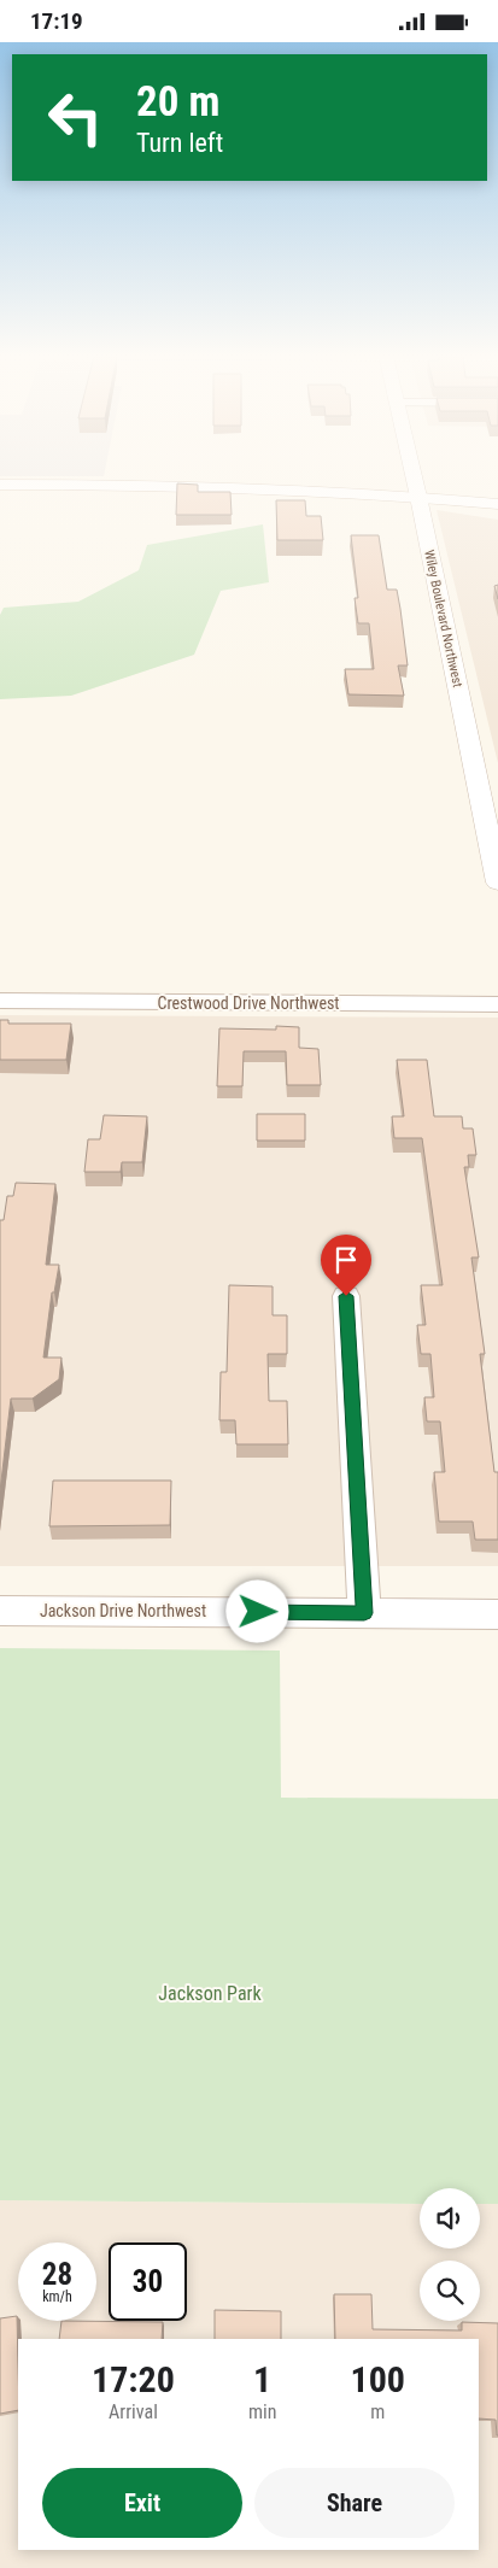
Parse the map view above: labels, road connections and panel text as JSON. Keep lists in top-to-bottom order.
{
  "streets": {
    "street": ["Wiley Boulevard Northwest", "Crestwood Drive Northwest", "Jackson Drive Northwest"]
  },
  "parks": ["Jackson Park"],
  "page": {
    "status": "17:19",
    "turn": ["20 m", "Turn left"],
    "speed": "28 km/h",
    "limit": "30",
    "eta": [
      "17:20",
      "Arrival",
      "1",
      "min",
      "100",
      "m"
    ],
    "buttons": ["Exit", "Share"]
  }
}
